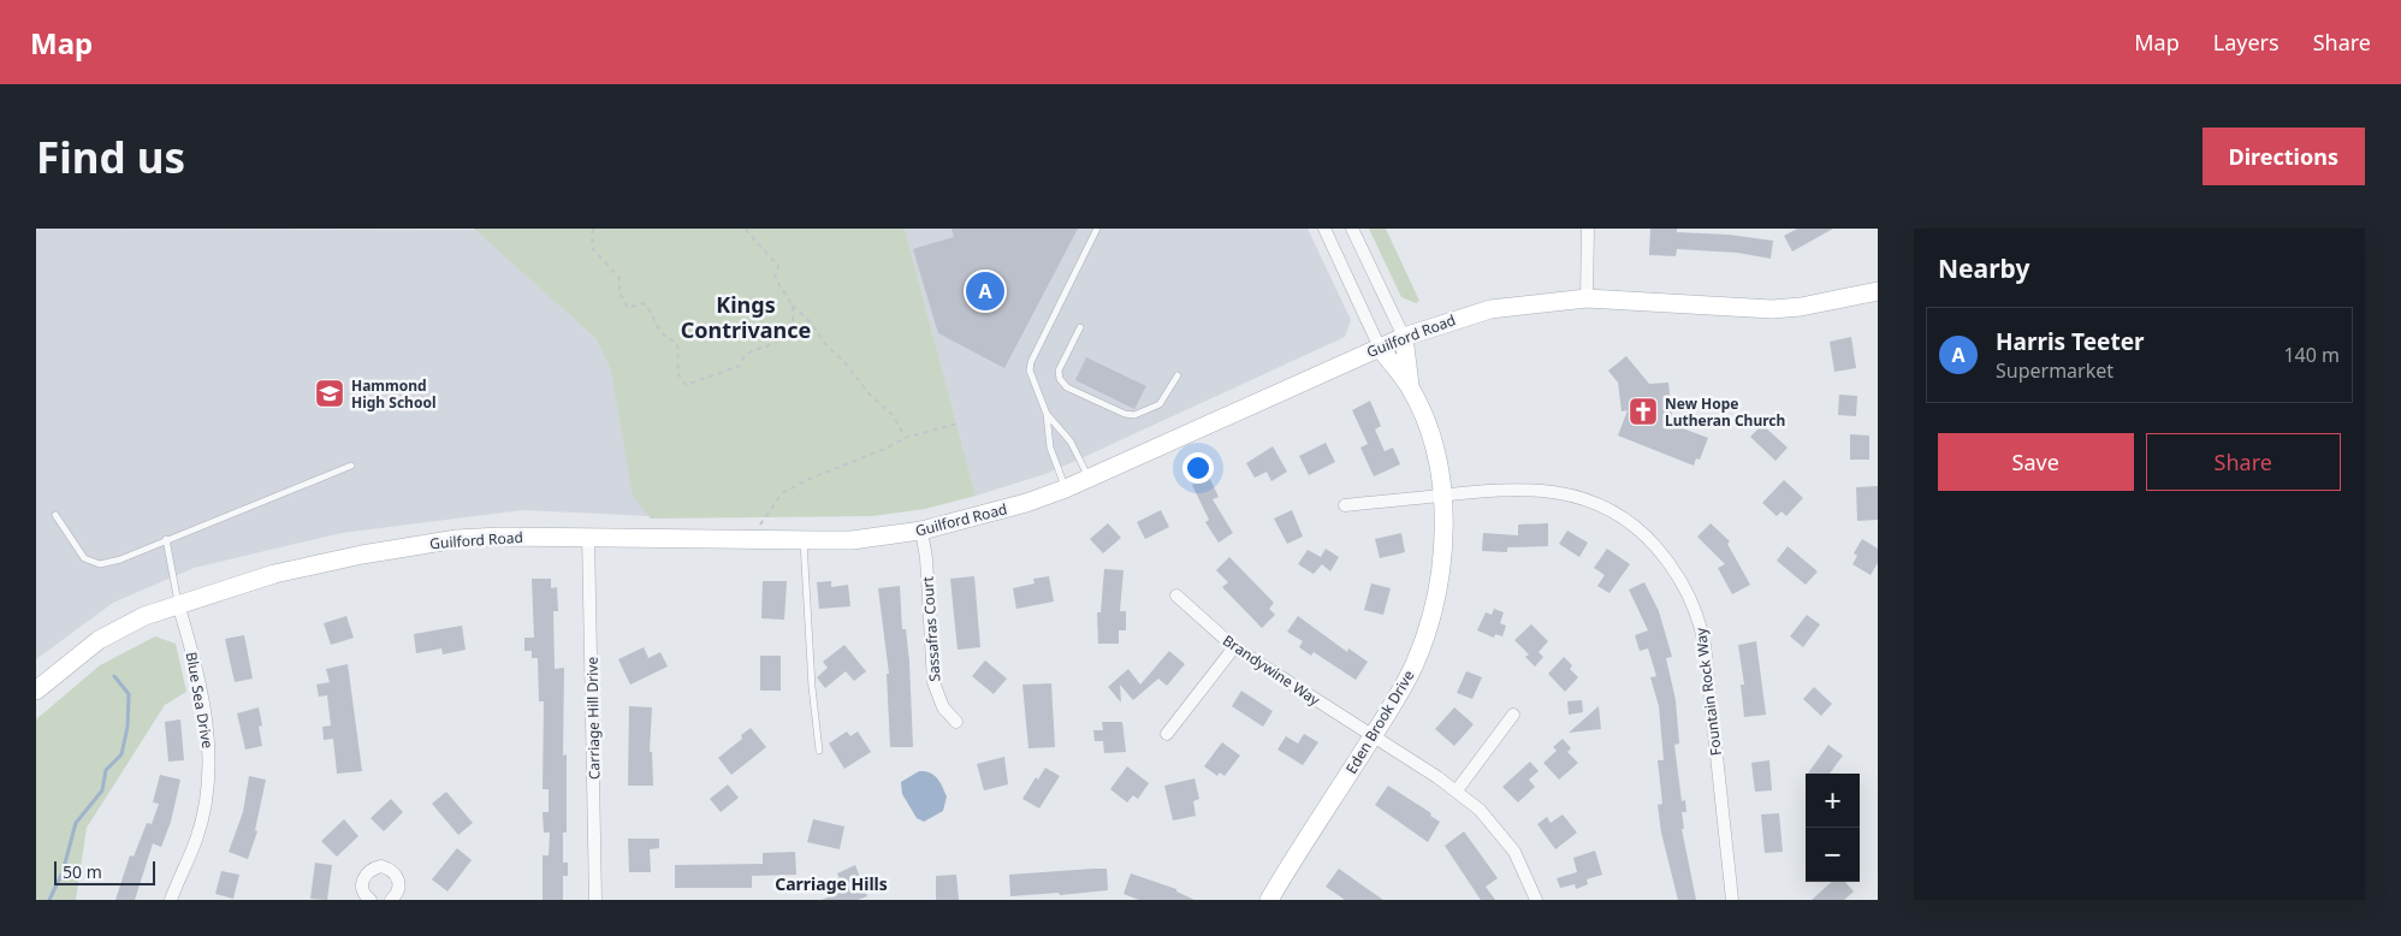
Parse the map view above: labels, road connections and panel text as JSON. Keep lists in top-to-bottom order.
{
  "streets": {
    "street": [
      "Guilford Road",
      "Sassafras Court",
      "Brandywine Way",
      "Fountain Rock Way",
      "Blue Sea Drive",
      "Carriage Hill Drive",
      "Eden Brook Drive"
    ]
  },
  "crossings": [
    ["Guilford Road", "Sassafras Court"],
    ["Guilford Road", "Blue Sea Drive"],
    ["Guilford Road", "Carriage Hill Drive"],
    ["Guilford Road", "Eden Brook Drive"],
    ["Brandywine Way", "Eden Brook Drive"],
    ["Fountain Rock Way", "Eden Brook Drive"]
  ],
  "districts": ["Kings Contrivance", "Carriage Hills"],
  "places": {
    "school or university": ["Hammond High School"],
    "church": ["New Hope Lutheran Church"]
  },
  "scale_bar": "50 m",
  "page": {
    "header": "Map",
    "nav": ["Map", "Layers", "Share"],
    "buttons": [
      "Directions",
      ["Save", "Share"]
    ],
    "title": "Find us",
    "heading": "Nearby",
    "pins": "A",
    "list": [
      {
        "mark": "A",
        "name": "Harris Teeter",
        "note": "Supermarket",
        "value": "140 m"
      }
    ],
    "map_buttons": ["+", "−"],
    "scale": "50 m"
  }
}
